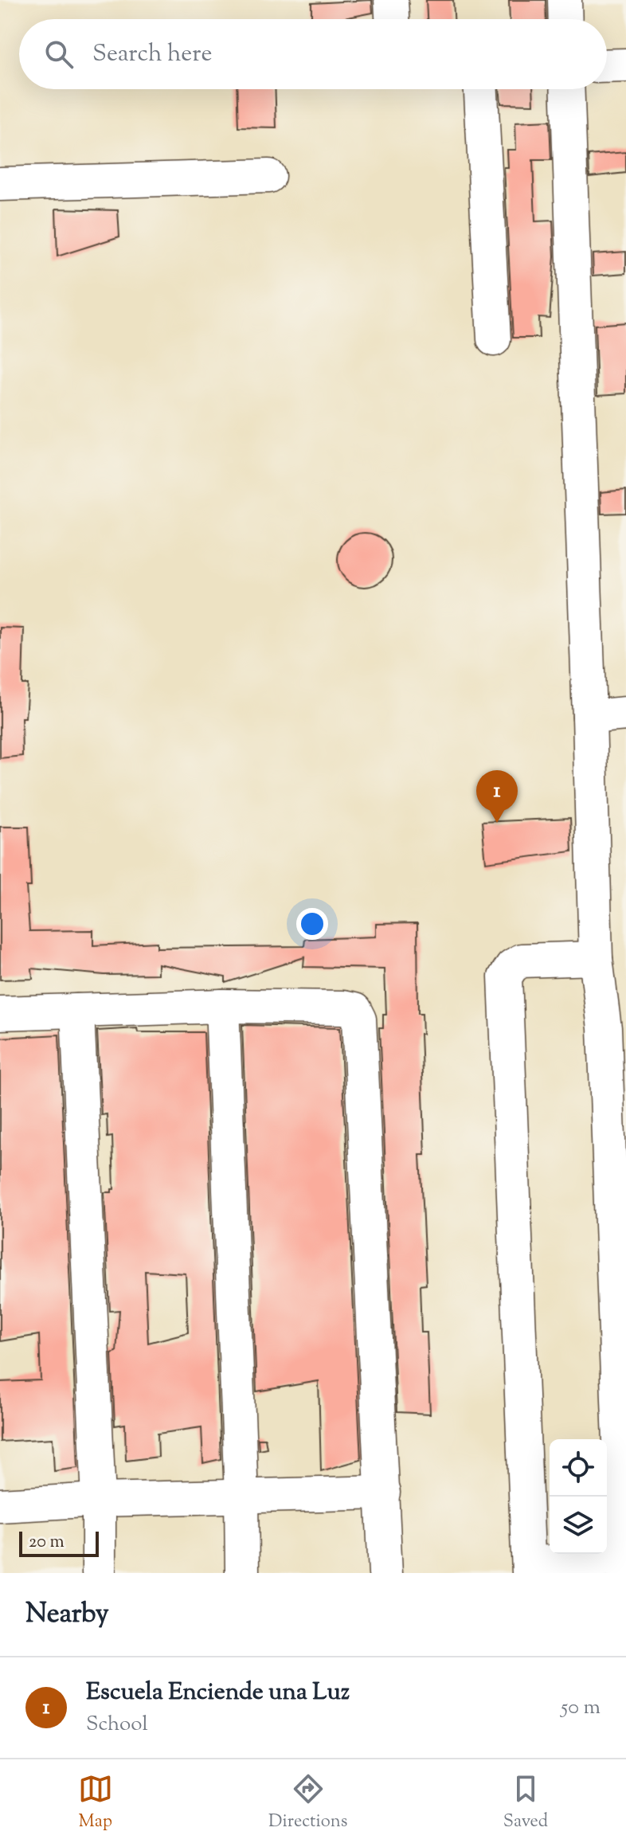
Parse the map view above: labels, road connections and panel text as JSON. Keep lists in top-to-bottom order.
{
  "scale_bar": "20 m",
  "page": {
    "search": "Search here",
    "pins": "1",
    "scale": "20 m",
    "heading": "Nearby",
    "list": [
      {
        "mark": "1",
        "name": "Escuela Enciende una Luz",
        "note": "School",
        "value": "50 m"
      }
    ],
    "nav": ["Map", "Directions", "Saved"]
  }
}
